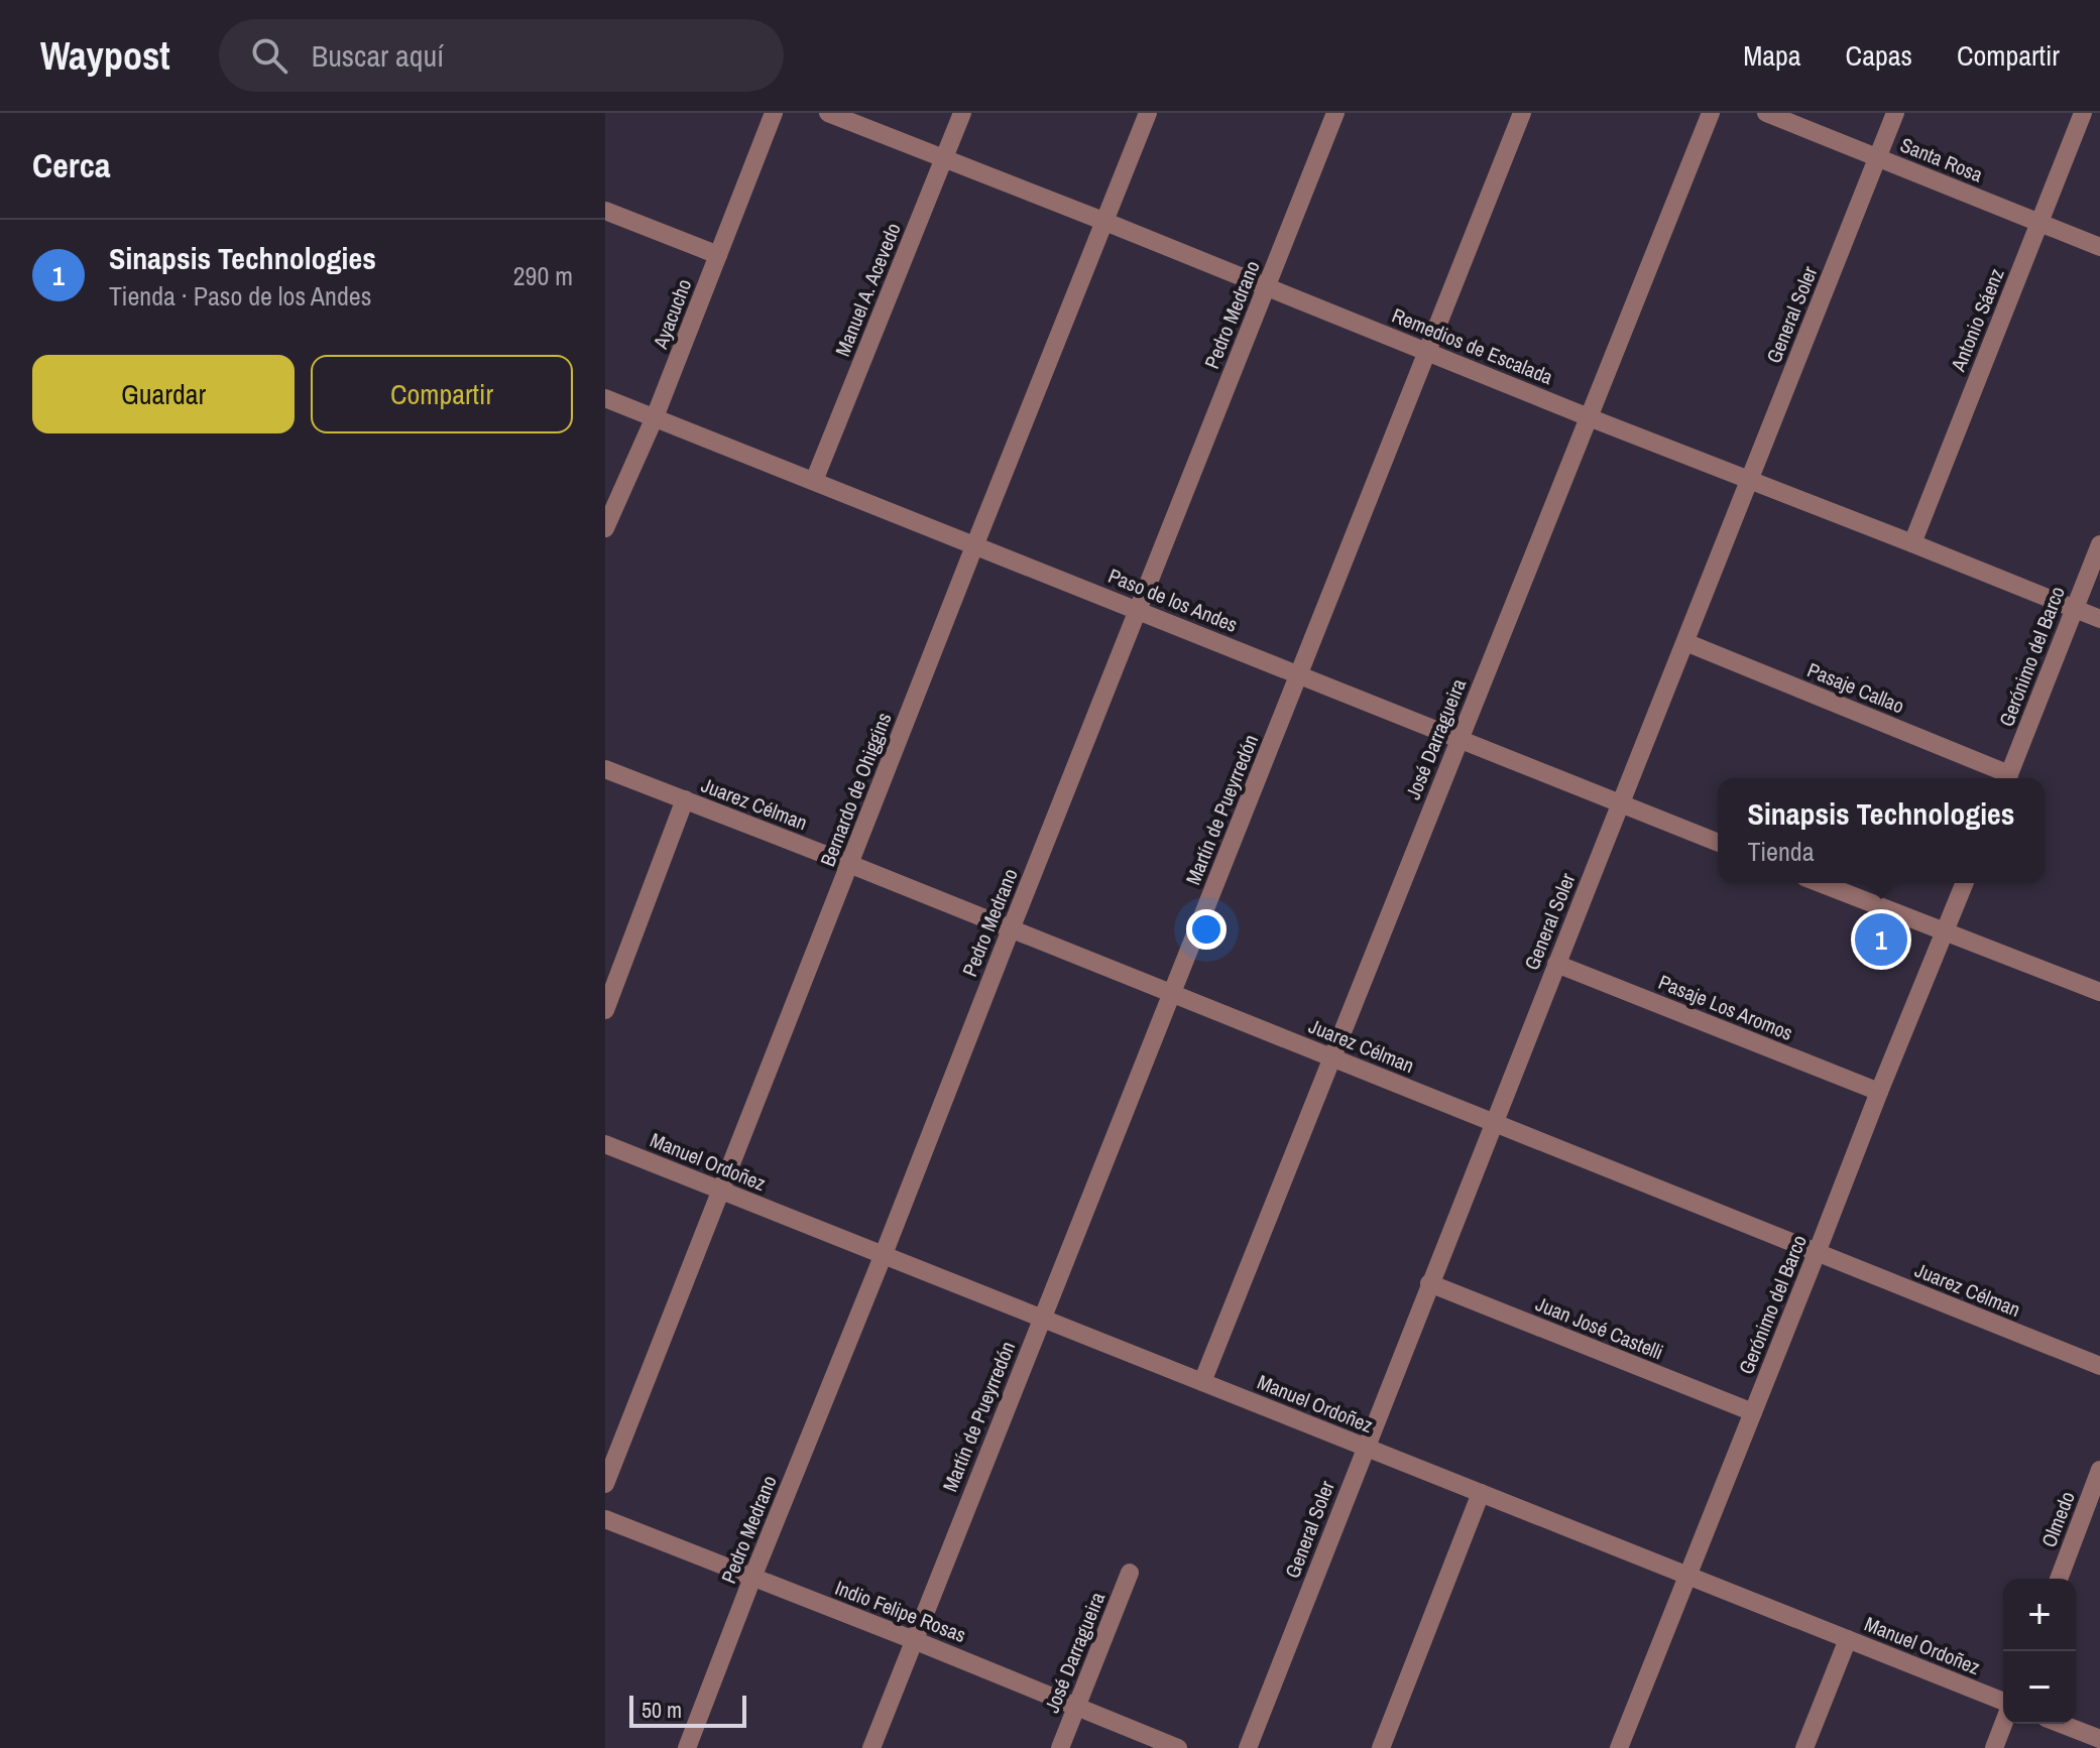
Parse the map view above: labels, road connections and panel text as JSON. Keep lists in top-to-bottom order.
{
  "streets": {
    "street": [
      "Santa Rosa",
      "Manuel A. Acevedo",
      "Ayacucho",
      "Pedro Medrano",
      "General Soler",
      "Antonio Sáenz",
      "Remedios de Escalada",
      "Paso de los Andes",
      "Gerónimo del Barco",
      "Pasaje Callao",
      "José Darragueira",
      "Bernardo de Ohiggins",
      "Juarez Célman",
      "Martín de Pueyrredón",
      "Pasaje Los Aromos",
      "Manuel Ordoñez",
      "Juan José Castelli",
      "Olmedo",
      "Indio Felipe Rosas"
    ]
  },
  "crossings": [
    ["Santa Rosa", "General Soler"],
    ["Santa Rosa", "Antonio Sáenz"],
    ["Manuel A. Acevedo", "Remedios de Escalada"],
    ["Manuel A. Acevedo", "Paso de los Andes"],
    ["Ayacucho", "Paso de los Andes"],
    ["Pedro Medrano", "Remedios de Escalada"],
    ["Pedro Medrano", "Paso de los Andes"],
    ["Pedro Medrano", "Juarez Célman"],
    ["Pedro Medrano", "Manuel Ordoñez"],
    ["Pedro Medrano", "Indio Felipe Rosas"],
    ["General Soler", "Remedios de Escalada"],
    ["General Soler", "Paso de los Andes"],
    ["General Soler", "Pasaje Callao"],
    ["General Soler", "Juarez Célman"],
    ["General Soler", "Pasaje Los Aromos"],
    ["General Soler", "Manuel Ordoñez"],
    ["General Soler", "Juan José Castelli"],
    ["Antonio Sáenz", "Remedios de Escalada"],
    ["Remedios de Escalada", "Gerónimo del Barco"],
    ["Remedios de Escalada", "José Darragueira"],
    ["Remedios de Escalada", "Bernardo de Ohiggins"],
    ["Remedios de Escalada", "Martín de Pueyrredón"],
    ["Paso de los Andes", "José Darragueira"],
    ["Paso de los Andes", "Bernardo de Ohiggins"],
    ["Paso de los Andes", "Martín de Pueyrredón"],
    ["Gerónimo del Barco", "Juarez Célman"],
    ["Gerónimo del Barco", "Pasaje Los Aromos"],
    ["Gerónimo del Barco", "Manuel Ordoñez"],
    ["Gerónimo del Barco", "Juan José Castelli"],
    ["José Darragueira", "Juarez Célman"],
    ["José Darragueira", "Manuel Ordoñez"],
    ["José Darragueira", "Indio Felipe Rosas"],
    ["Bernardo de Ohiggins", "Juarez Célman"],
    ["Bernardo de Ohiggins", "Manuel Ordoñez"],
    ["Juarez Célman", "Martín de Pueyrredón"],
    ["Martín de Pueyrredón", "Manuel Ordoñez"],
    ["Martín de Pueyrredón", "Indio Felipe Rosas"]
  ],
  "scale_bar": "50 m",
  "page": {
    "header": "Waypost",
    "search": "Buscar aquí",
    "nav": ["Mapa", "Capas", "Compartir"],
    "heading": "Cerca",
    "list": [
      {
        "mark": "1",
        "name": "Sinapsis Technologies",
        "note": "Tienda · Paso de los Andes",
        "value": "290 m"
      }
    ],
    "buttons": ["Guardar", "Compartir"],
    "popup": ["Sinapsis Technologies", "Tienda"],
    "pins": "1",
    "map_buttons": ["+", "−"],
    "scale": "50 m"
  }
}
